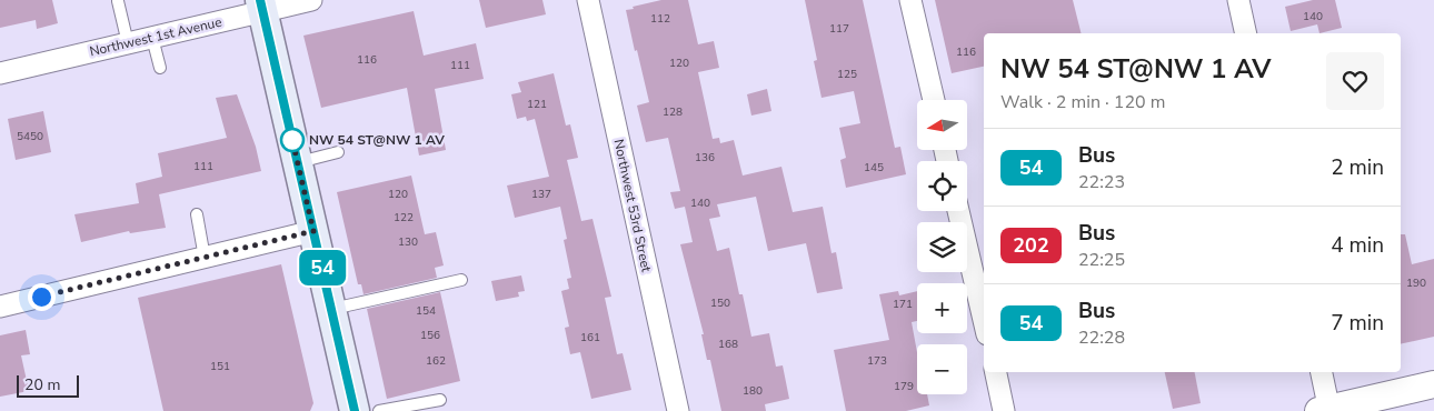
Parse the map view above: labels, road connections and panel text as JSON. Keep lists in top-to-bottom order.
{
  "streets": {
    "street": ["Northwest 1st Avenue", "Northwest 53rd Street"]
  },
  "places": ["NW 54 ST@NW 1 AV"],
  "lines": ["bus line 54"],
  "house_numbers": [
    "140",
    "112",
    "117",
    "116",
    "116",
    "120",
    "111",
    "125",
    "121",
    "128",
    "5450",
    "136",
    "111",
    "145",
    "120",
    "137",
    "140",
    "122",
    "130",
    "190",
    "150",
    "171",
    "154",
    "156",
    "161",
    "168",
    "162",
    "173",
    "151",
    "179",
    "180"
  ],
  "scale_bar": "20 m",
  "north": "left",
  "page": {
    "on_map": "54",
    "heading": ["NW 54 ST@NW 1 AV", "Walk · 2 min · 120 m"],
    "map_buttons": ["+", "−"],
    "list": [
      {
        "mark": "54",
        "name": "Bus",
        "note": "22:23",
        "value": "2 min"
      },
      {
        "mark": "202",
        "name": "Bus",
        "note": "22:25",
        "value": "4 min"
      },
      {
        "mark": "54",
        "name": "Bus",
        "note": "22:28",
        "value": "7 min"
      }
    ],
    "scale": "20 m"
  }
}
